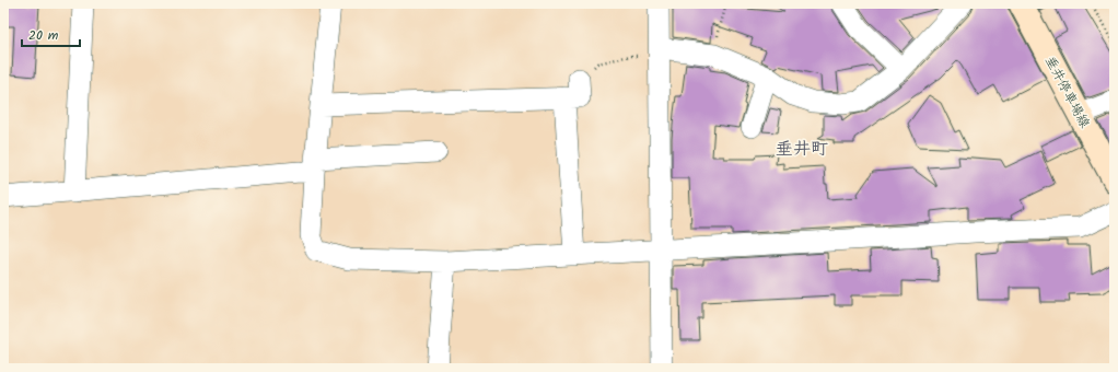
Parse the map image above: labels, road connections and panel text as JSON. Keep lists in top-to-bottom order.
{
  "streets": {
    "main road": ["垂井停車場線"]
  },
  "districts": ["垂井町"],
  "scale_bar": "20 m"
}
